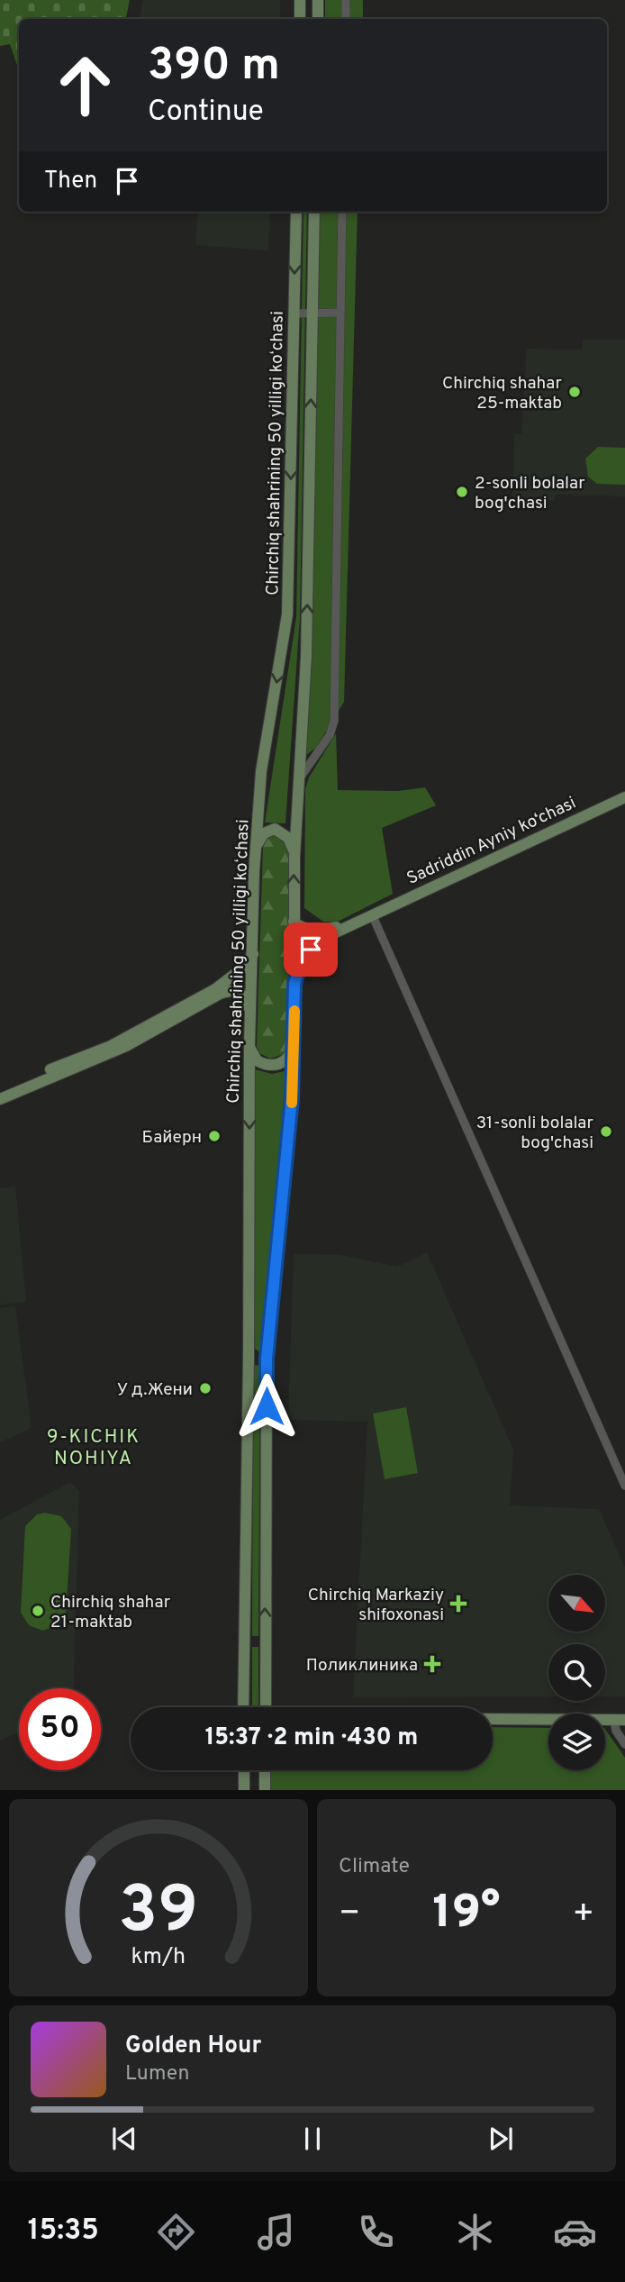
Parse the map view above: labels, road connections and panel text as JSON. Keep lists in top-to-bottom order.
{
  "streets": {
    "main road": ["Chirchiq shahrining 50 yilligi koʻchasi", "Sadriddin Ayniy ko‘chasi"]
  },
  "districts": ["9-KICHIK NOHIYA"],
  "places": {
    "other": [
      "Chirchiq shahar 25-maktab",
      "2-sonli bolalar bog'chasi",
      "31-sonli bolalar bog'chasi",
      "Байерн",
      "У д.Жени",
      "Chirchiq shahar 21-maktab"
    ],
    "health": ["Chirchiq Markaziy shifoxonasi", "Поликлиника"]
  },
  "north": "bottom right",
  "page": {
    "turn": ["390 m", "Continue"],
    "then": "Then",
    "limit": "50",
    "trip": "15:37 · 2 min · 430 m",
    "tile": "Climate",
    "heat": ["−", "19°", "+"],
    "song": ["Golden Hour", "Lumen"],
    "tabs": "15:35",
    "gauge": ["39", "km/h"]
  }
}
